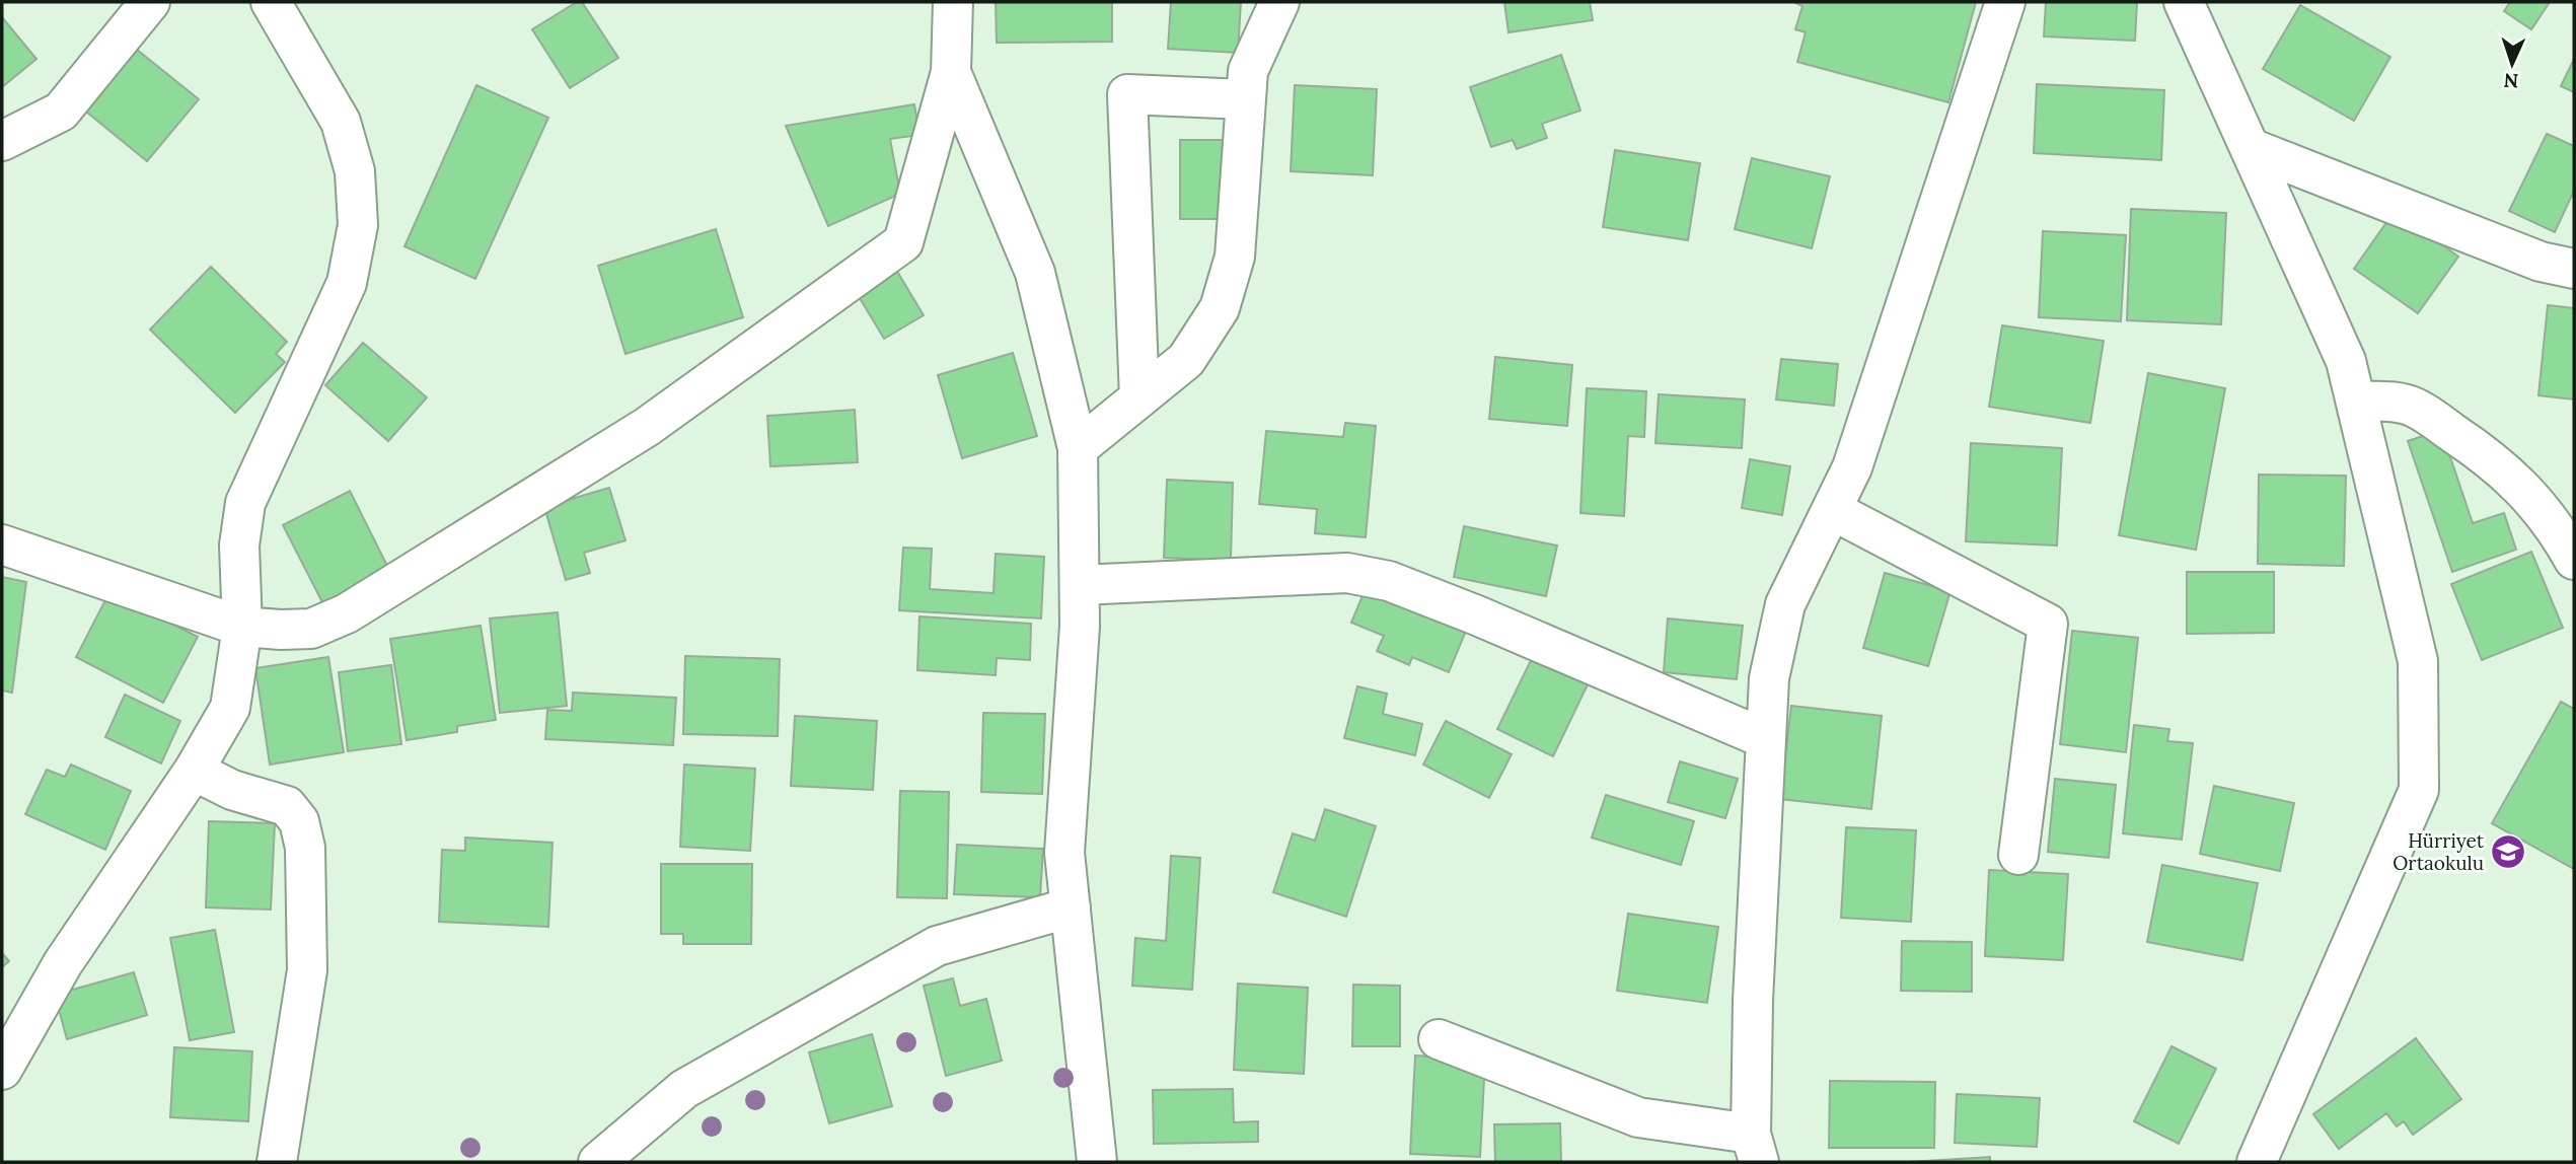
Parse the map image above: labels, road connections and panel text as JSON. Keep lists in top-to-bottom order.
{
  "places": {
    "school or university": ["Hürriyet Ortaokulu"]
  },
  "north": "bottom"
}
